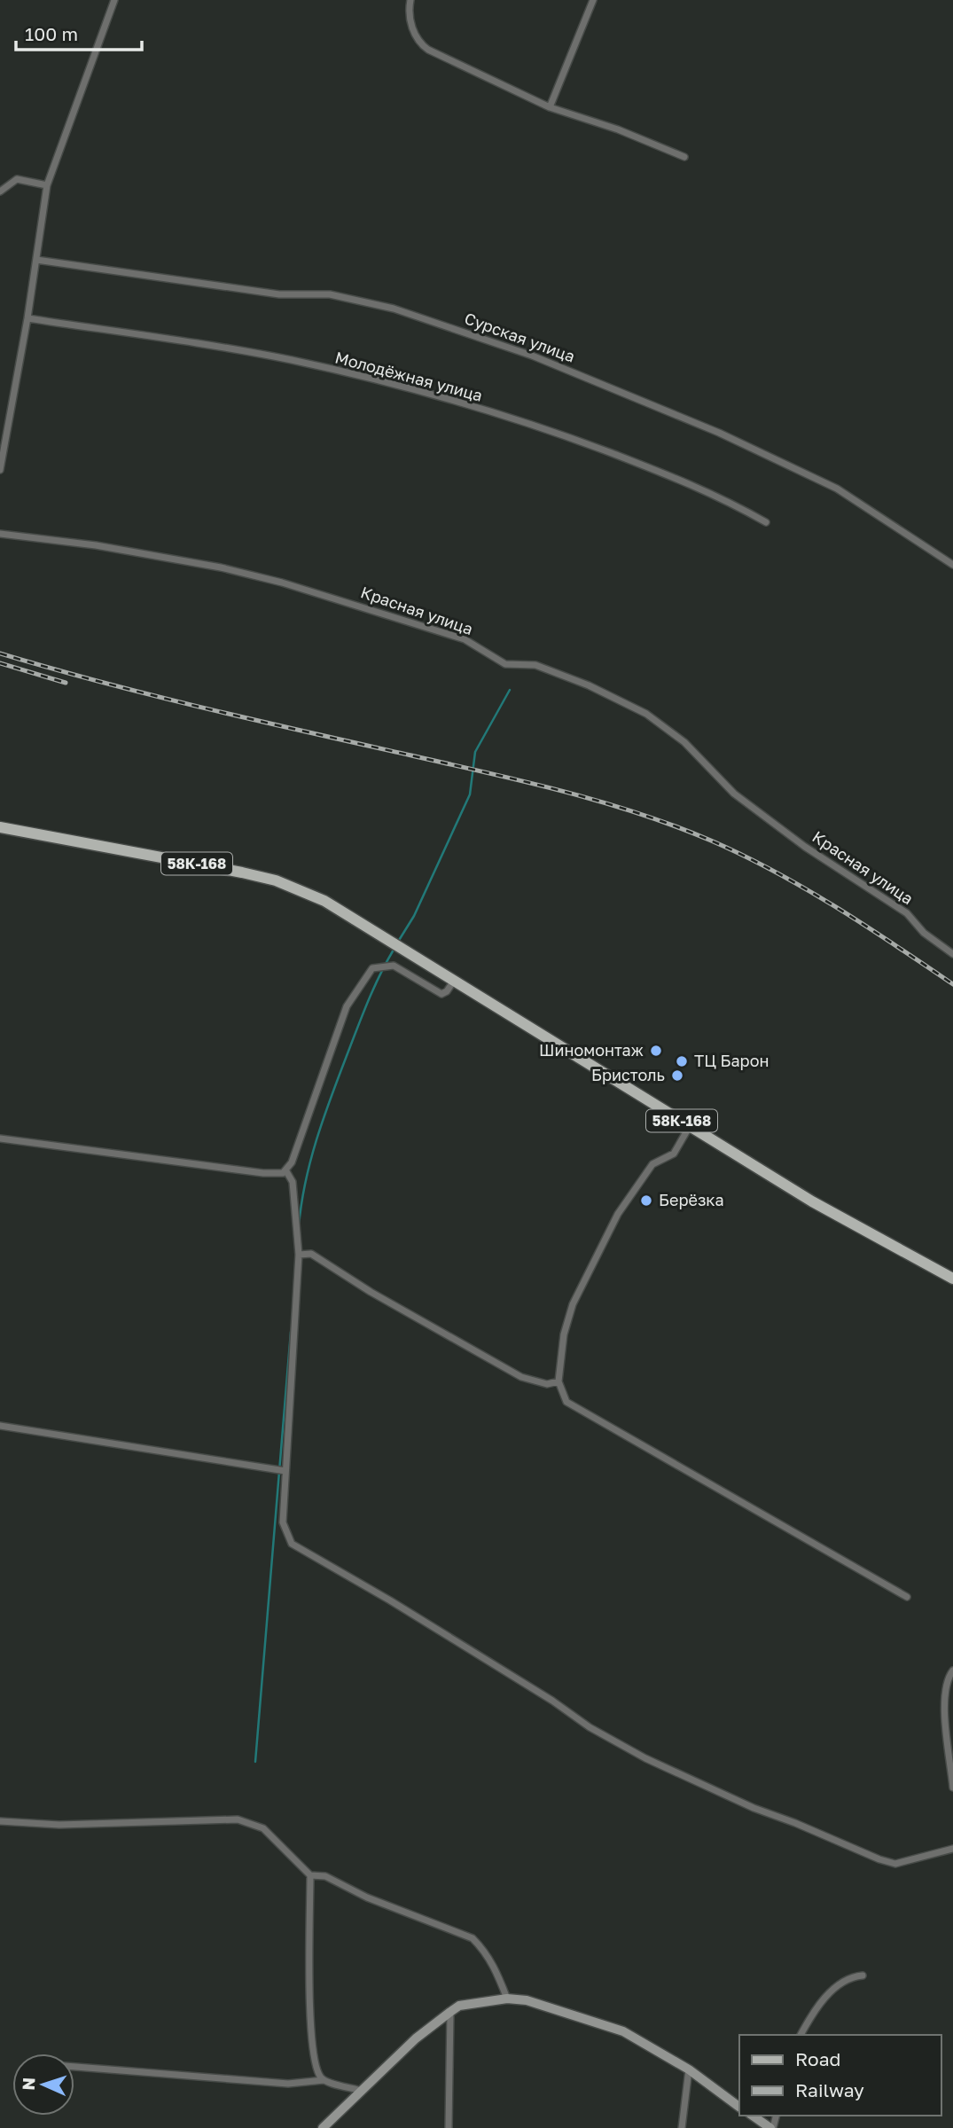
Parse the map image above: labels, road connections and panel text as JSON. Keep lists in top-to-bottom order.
{
  "streets": {
    "main road": ["58К-168"],
    "street": ["Сурская улица", "Молодёжная улица", "Красная улица"]
  },
  "places": [
    "Шиномонтаж",
    "ТЦ Барон",
    "Бристоль",
    "Берёзка"
  ],
  "legend": ["Road", "Railway"],
  "scale_bar": "100 m",
  "north": "left"
}
